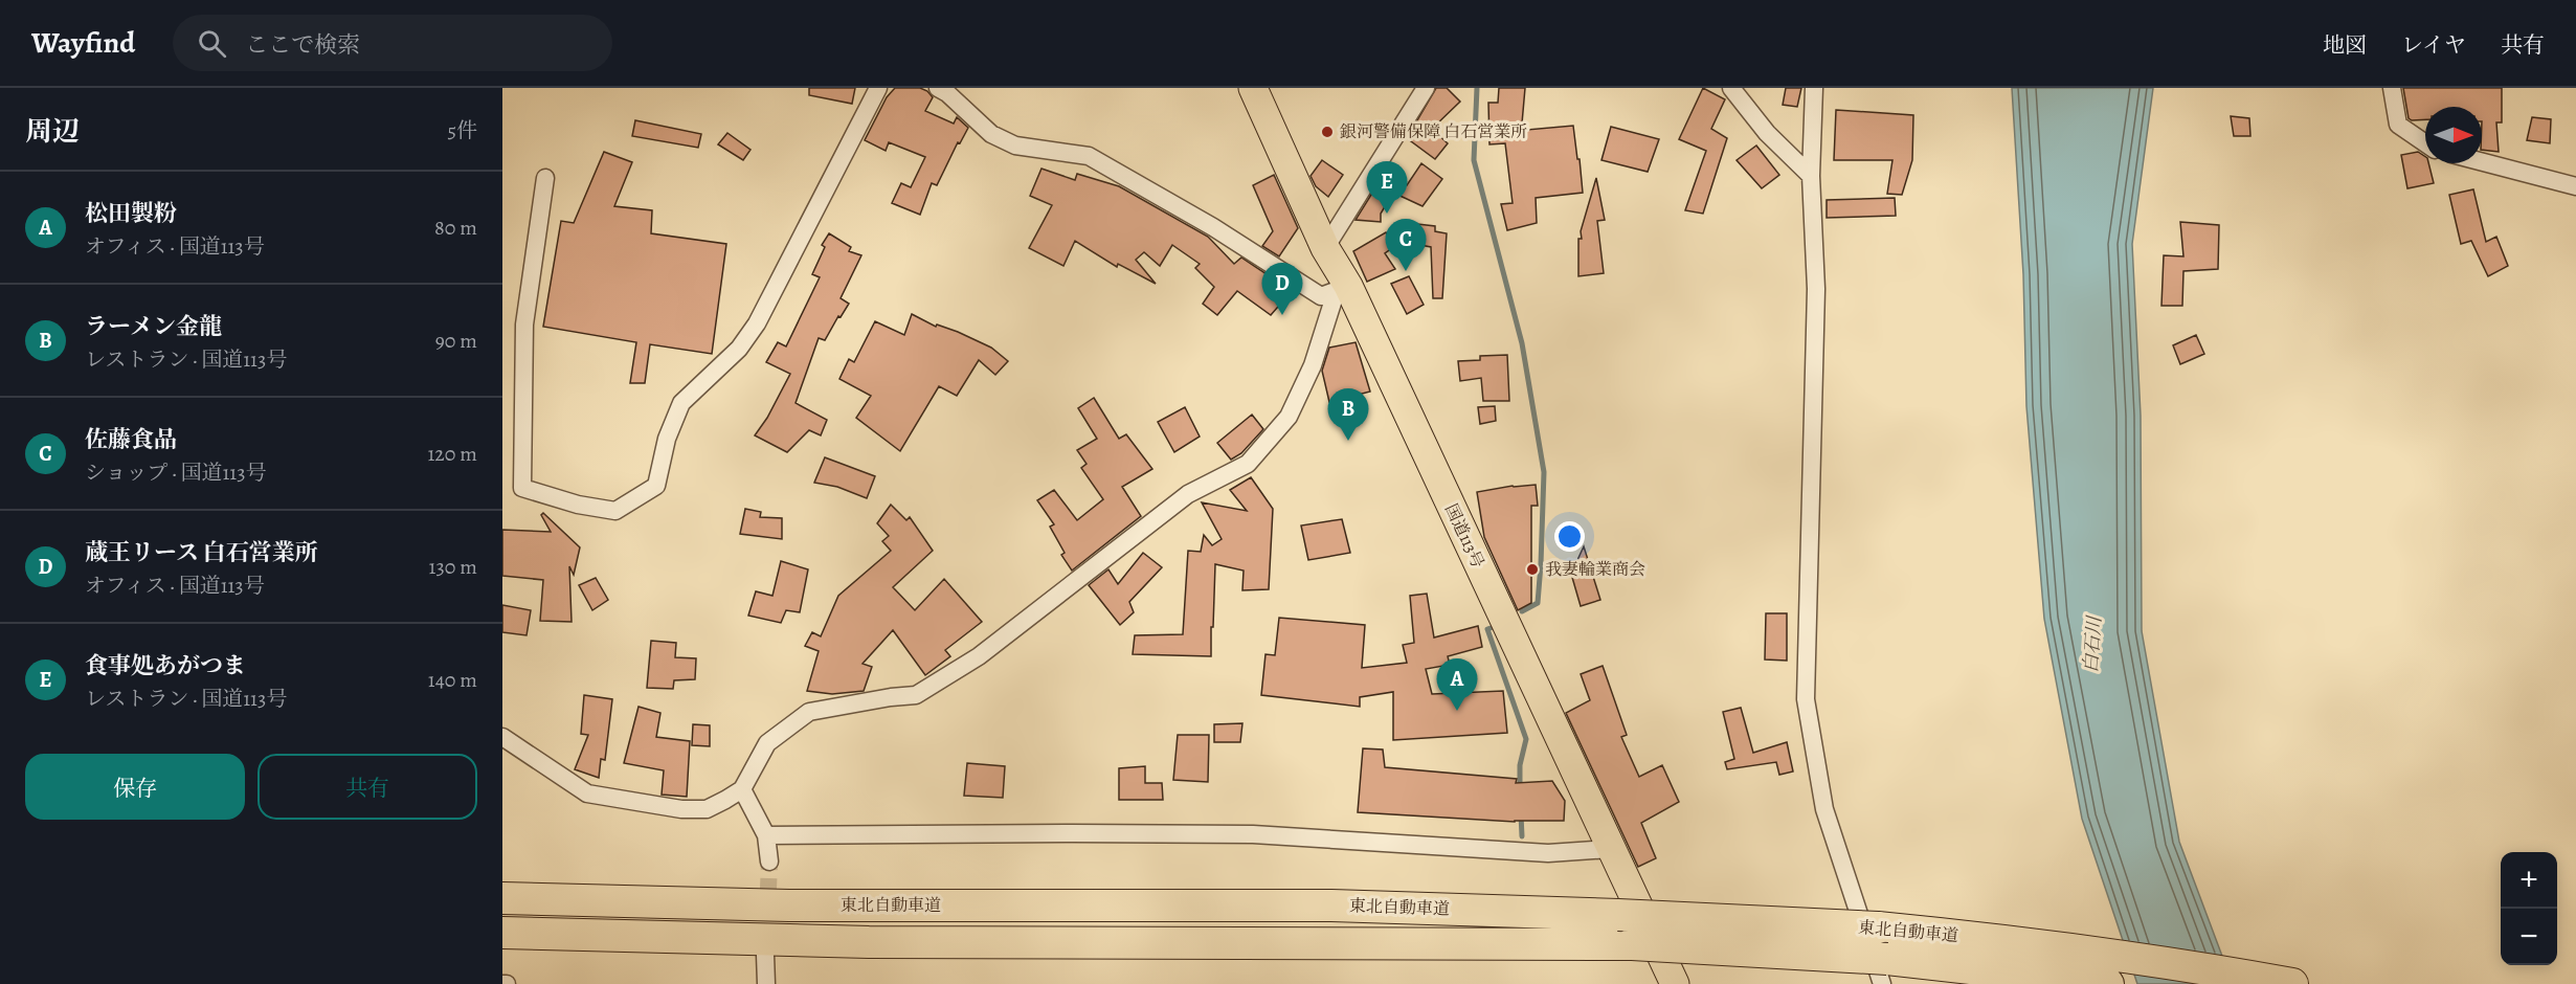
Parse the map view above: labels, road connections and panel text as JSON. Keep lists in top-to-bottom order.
{
  "streets": {
    "highway": ["国道113号", "東北自動車道"]
  },
  "water": ["白石川"],
  "places": ["銀河警備保障 白石営業所", "我妻輪業商会"],
  "north": "right",
  "page": {
    "header": "Wayfind",
    "search": "ここで検索",
    "nav": ["地図", "レイヤ", "共有"],
    "heading": ["周辺", "5件"],
    "pins": [
      "E",
      "C",
      "D",
      "B",
      "A"
    ],
    "list": [
      {
        "mark": "A",
        "name": "松田製粉",
        "note": "オフィス · 国道113号",
        "value": "80 m"
      },
      {
        "mark": "B",
        "name": "ラーメン金龍",
        "note": "レストラン · 国道113号",
        "value": "90 m"
      },
      {
        "mark": "C",
        "name": "佐藤食品",
        "note": "ショップ · 国道113号",
        "value": "120 m"
      },
      {
        "mark": "D",
        "name": "蔵王リース 白石営業所",
        "note": "オフィス · 国道113号",
        "value": "130 m"
      },
      {
        "mark": "E",
        "name": "食事処あがつま",
        "note": "レストラン · 国道113号",
        "value": "140 m"
      }
    ],
    "buttons": ["保存", "共有"],
    "map_buttons": ["+", "−"]
  }
}
